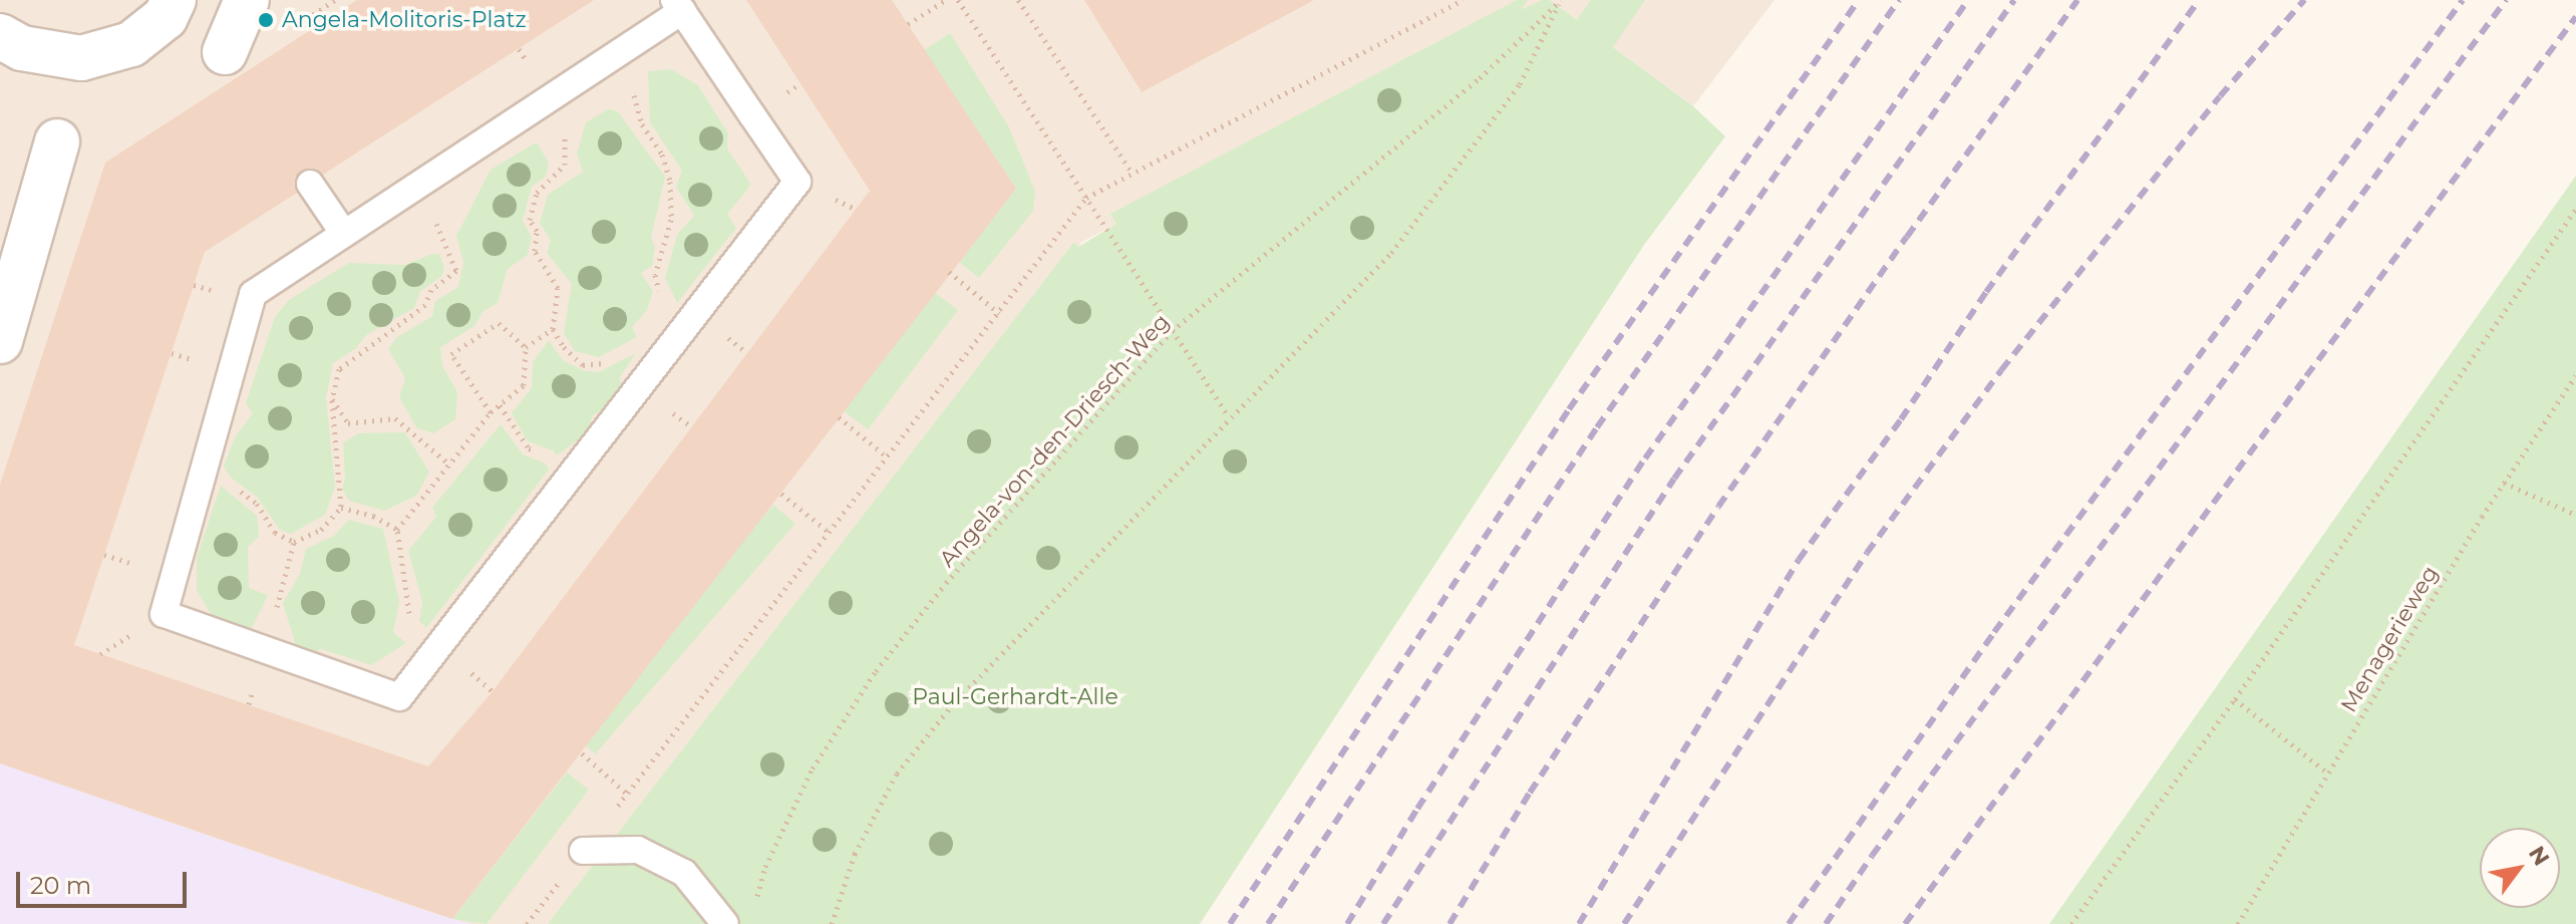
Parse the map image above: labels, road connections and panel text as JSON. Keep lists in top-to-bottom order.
{
  "streets": {
    "path": ["Angela-von-den-Driesch-Weg", "Menagerieweg"]
  },
  "parks": ["Paul-Gerhardt-Alle"],
  "places": ["Angela-Molitoris-Platz"],
  "scale_bar": "20 m",
  "north": "top right"
}
